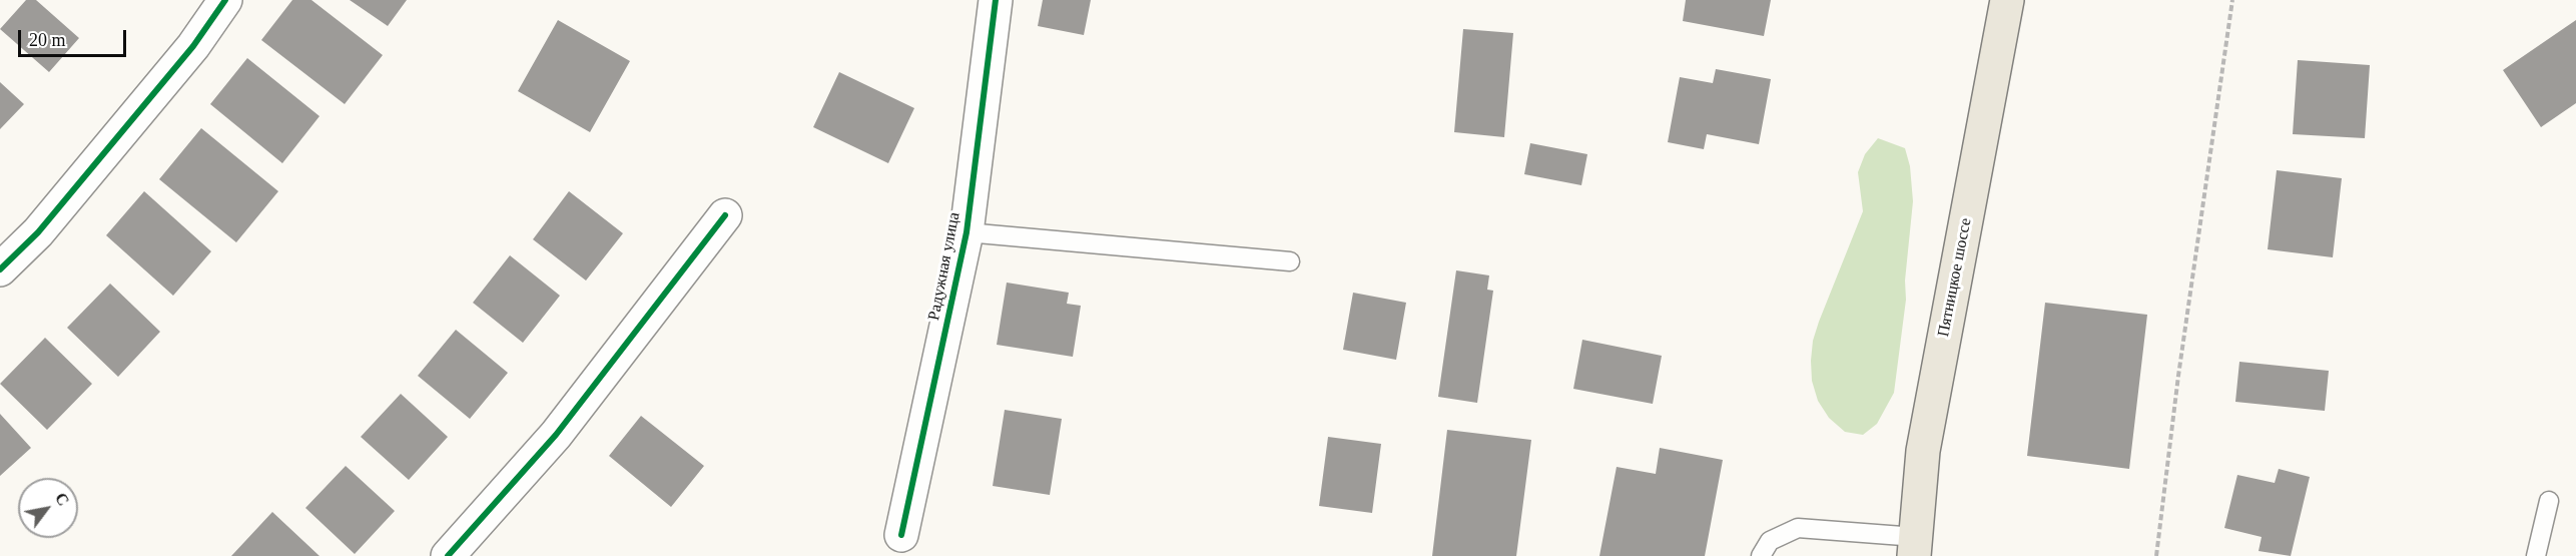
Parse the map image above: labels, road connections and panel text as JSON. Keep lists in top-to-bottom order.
{
  "streets": {
    "main road": ["Пятницкое шоссе"],
    "street": ["Радужная улица"]
  },
  "scale_bar": "20 m",
  "north": "top right"
}
